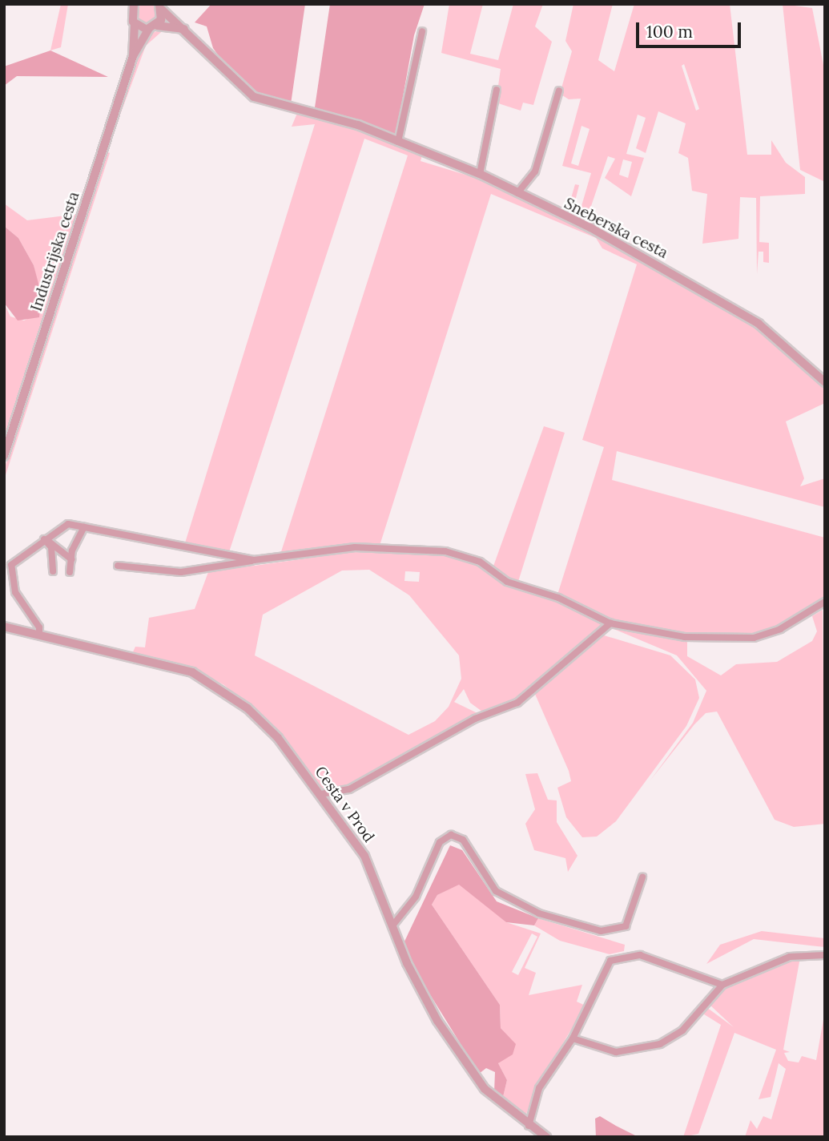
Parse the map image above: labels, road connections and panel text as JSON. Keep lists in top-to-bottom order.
{
  "streets": {
    "street": ["Sneberska cesta", "Industrijska cesta", "Cesta v Prod"]
  },
  "crossings": [
    ["Sneberska cesta", "Industrijska cesta"]
  ],
  "scale_bar": "100 m"
}
